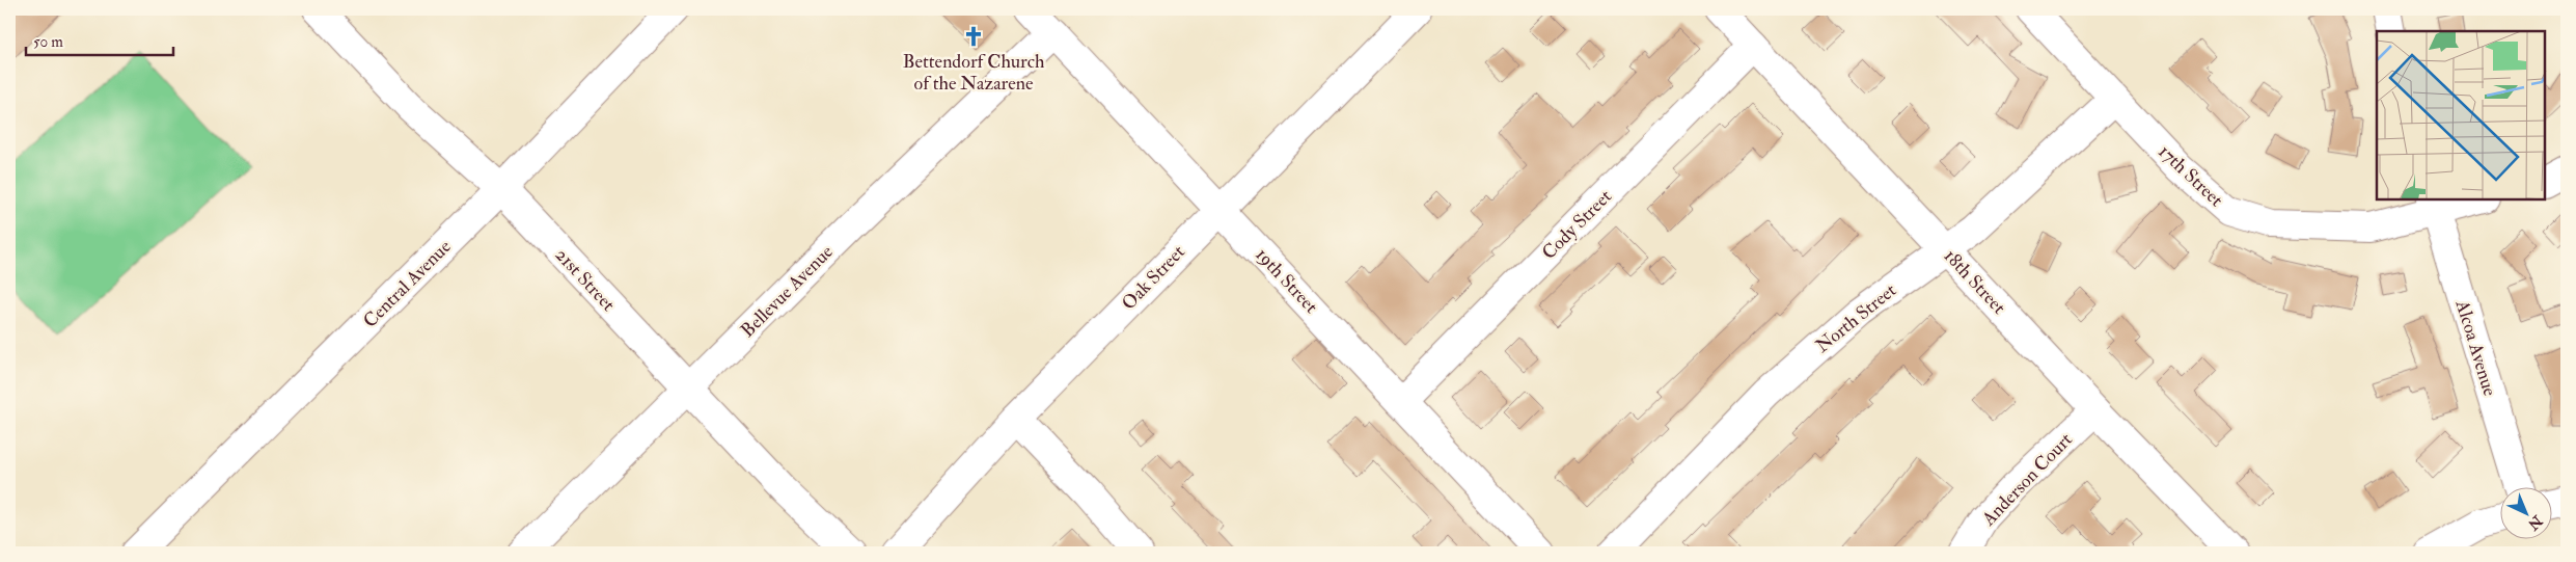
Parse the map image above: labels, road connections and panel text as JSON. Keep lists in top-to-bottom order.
{
  "streets": {
    "street": [
      "17th Street",
      "Cody Street",
      "Oak Street",
      "21st Street",
      "19th Street",
      "18th Street",
      "Central Avenue",
      "Bellevue Avenue",
      "North Street",
      "Alcoa Avenue",
      "Anderson Court"
    ]
  },
  "crossings": [
    ["17th Street", "North Street"],
    ["17th Street", "Alcoa Avenue"],
    ["Cody Street", "19th Street"],
    ["Cody Street", "18th Street"],
    ["Oak Street", "19th Street"],
    ["21st Street", "Central Avenue"],
    ["21st Street", "Bellevue Avenue"],
    ["19th Street", "Bellevue Avenue"],
    ["18th Street", "North Street"],
    ["18th Street", "Anderson Court"]
  ],
  "places": {
    "church": ["Bettendorf Church of the Nazarene"]
  },
  "scale_bar": "50 m",
  "north": "bottom right"
}
